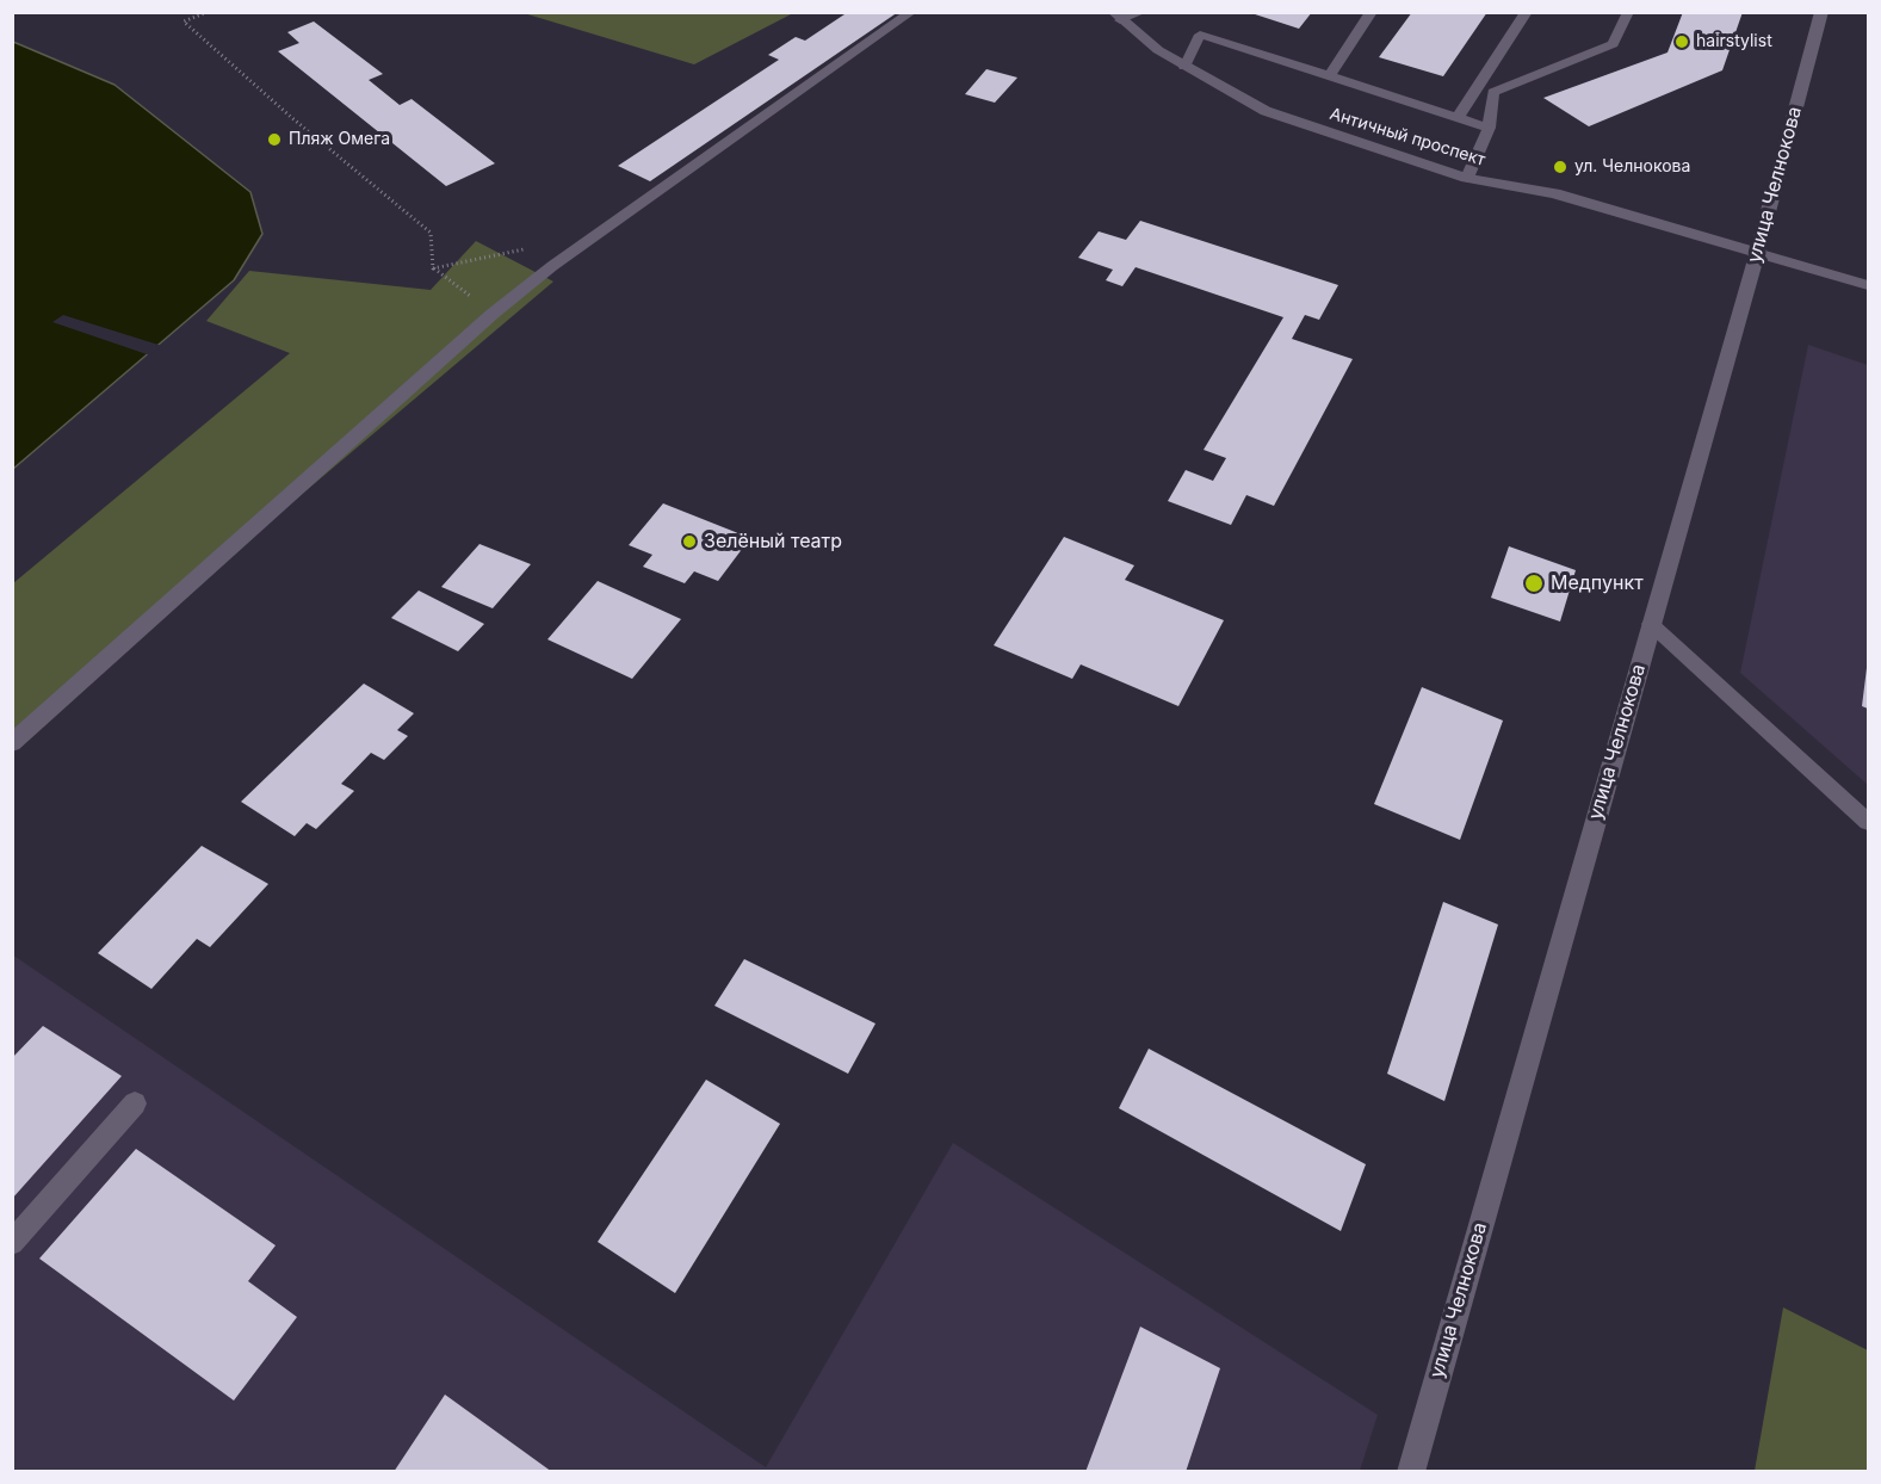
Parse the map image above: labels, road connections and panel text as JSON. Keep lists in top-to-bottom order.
{
  "streets": {
    "street": ["Античный проспект", "улица Челнокова"]
  },
  "crossings": [
    ["Античный проспект", "улица Челнокова"]
  ],
  "places": [
    "hairstylist",
    "Пляж Омега",
    "ул. Челнокова",
    "Зелёный театр",
    "Медпункт"
  ]
}
